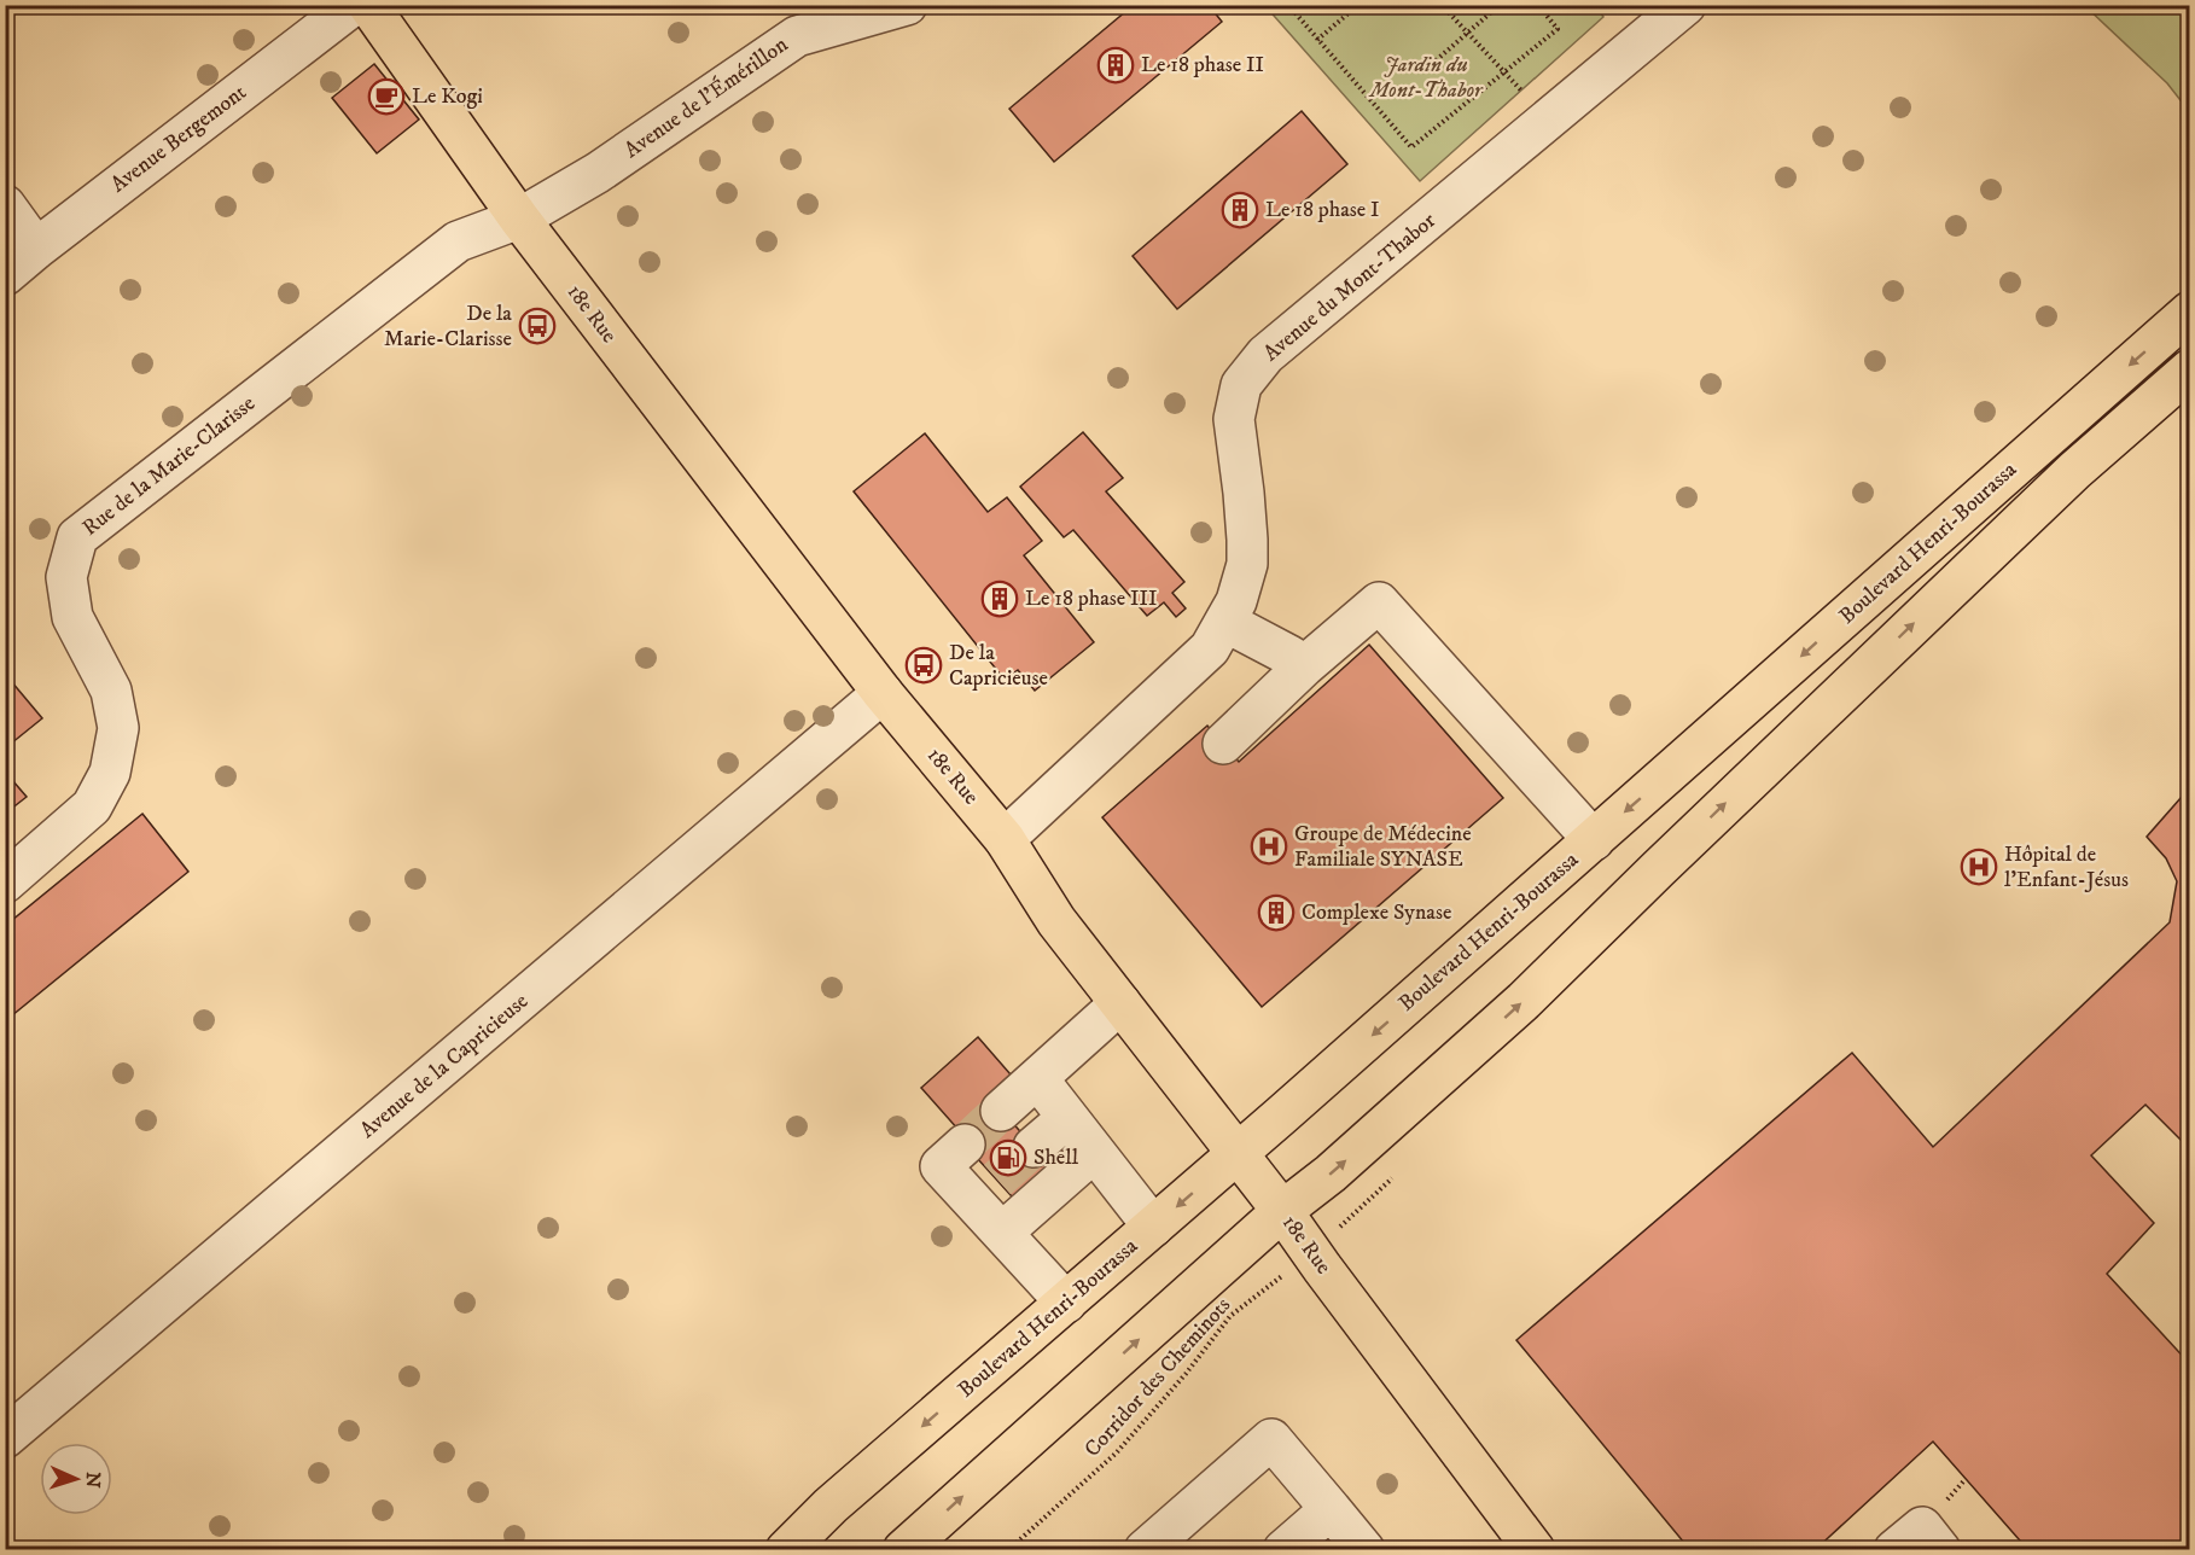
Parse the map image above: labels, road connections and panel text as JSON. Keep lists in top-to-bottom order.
{
  "streets": {
    "main road": ["18e Rue", "Boulevard Henri-Bourassa"],
    "street": [
      "Avenue de l'Émérillon",
      "Avenue Bergemont",
      "Avenue du Mont-Thabor",
      "Rue de la Marie-Clarisse",
      "Avenue de la Capricieuse"
    ],
    "path": ["Corridor des Cheminots"]
  },
  "crossings": [
    ["Avenue de l'Émérillon", "18e Rue"],
    ["Avenue de l'Émérillon", "Rue de la Marie-Clarisse"],
    ["Avenue du Mont-Thabor", "18e Rue"],
    ["18e Rue", "Rue de la Marie-Clarisse"],
    ["18e Rue", "Boulevard Henri-Bourassa"],
    ["18e Rue", "Avenue de la Capricieuse"]
  ],
  "parks": ["Jardin du Mont-Thabor"],
  "places": {
    "building": [
      "Le 18 phase II",
      "Le 18 phase I",
      "Le 18 phase III",
      "Complexe Synase"
    ],
    "cafe": ["Le Kogi"],
    "bus stop": ["De la Marie-Clarisse", "De la Capricieuse"],
    "hospital": ["Groupe de Médecine Familiale SYNASE", "Hôpital de l'Enfant-Jésus"],
    "fuel station": ["Shell"]
  },
  "north": "right"
}
